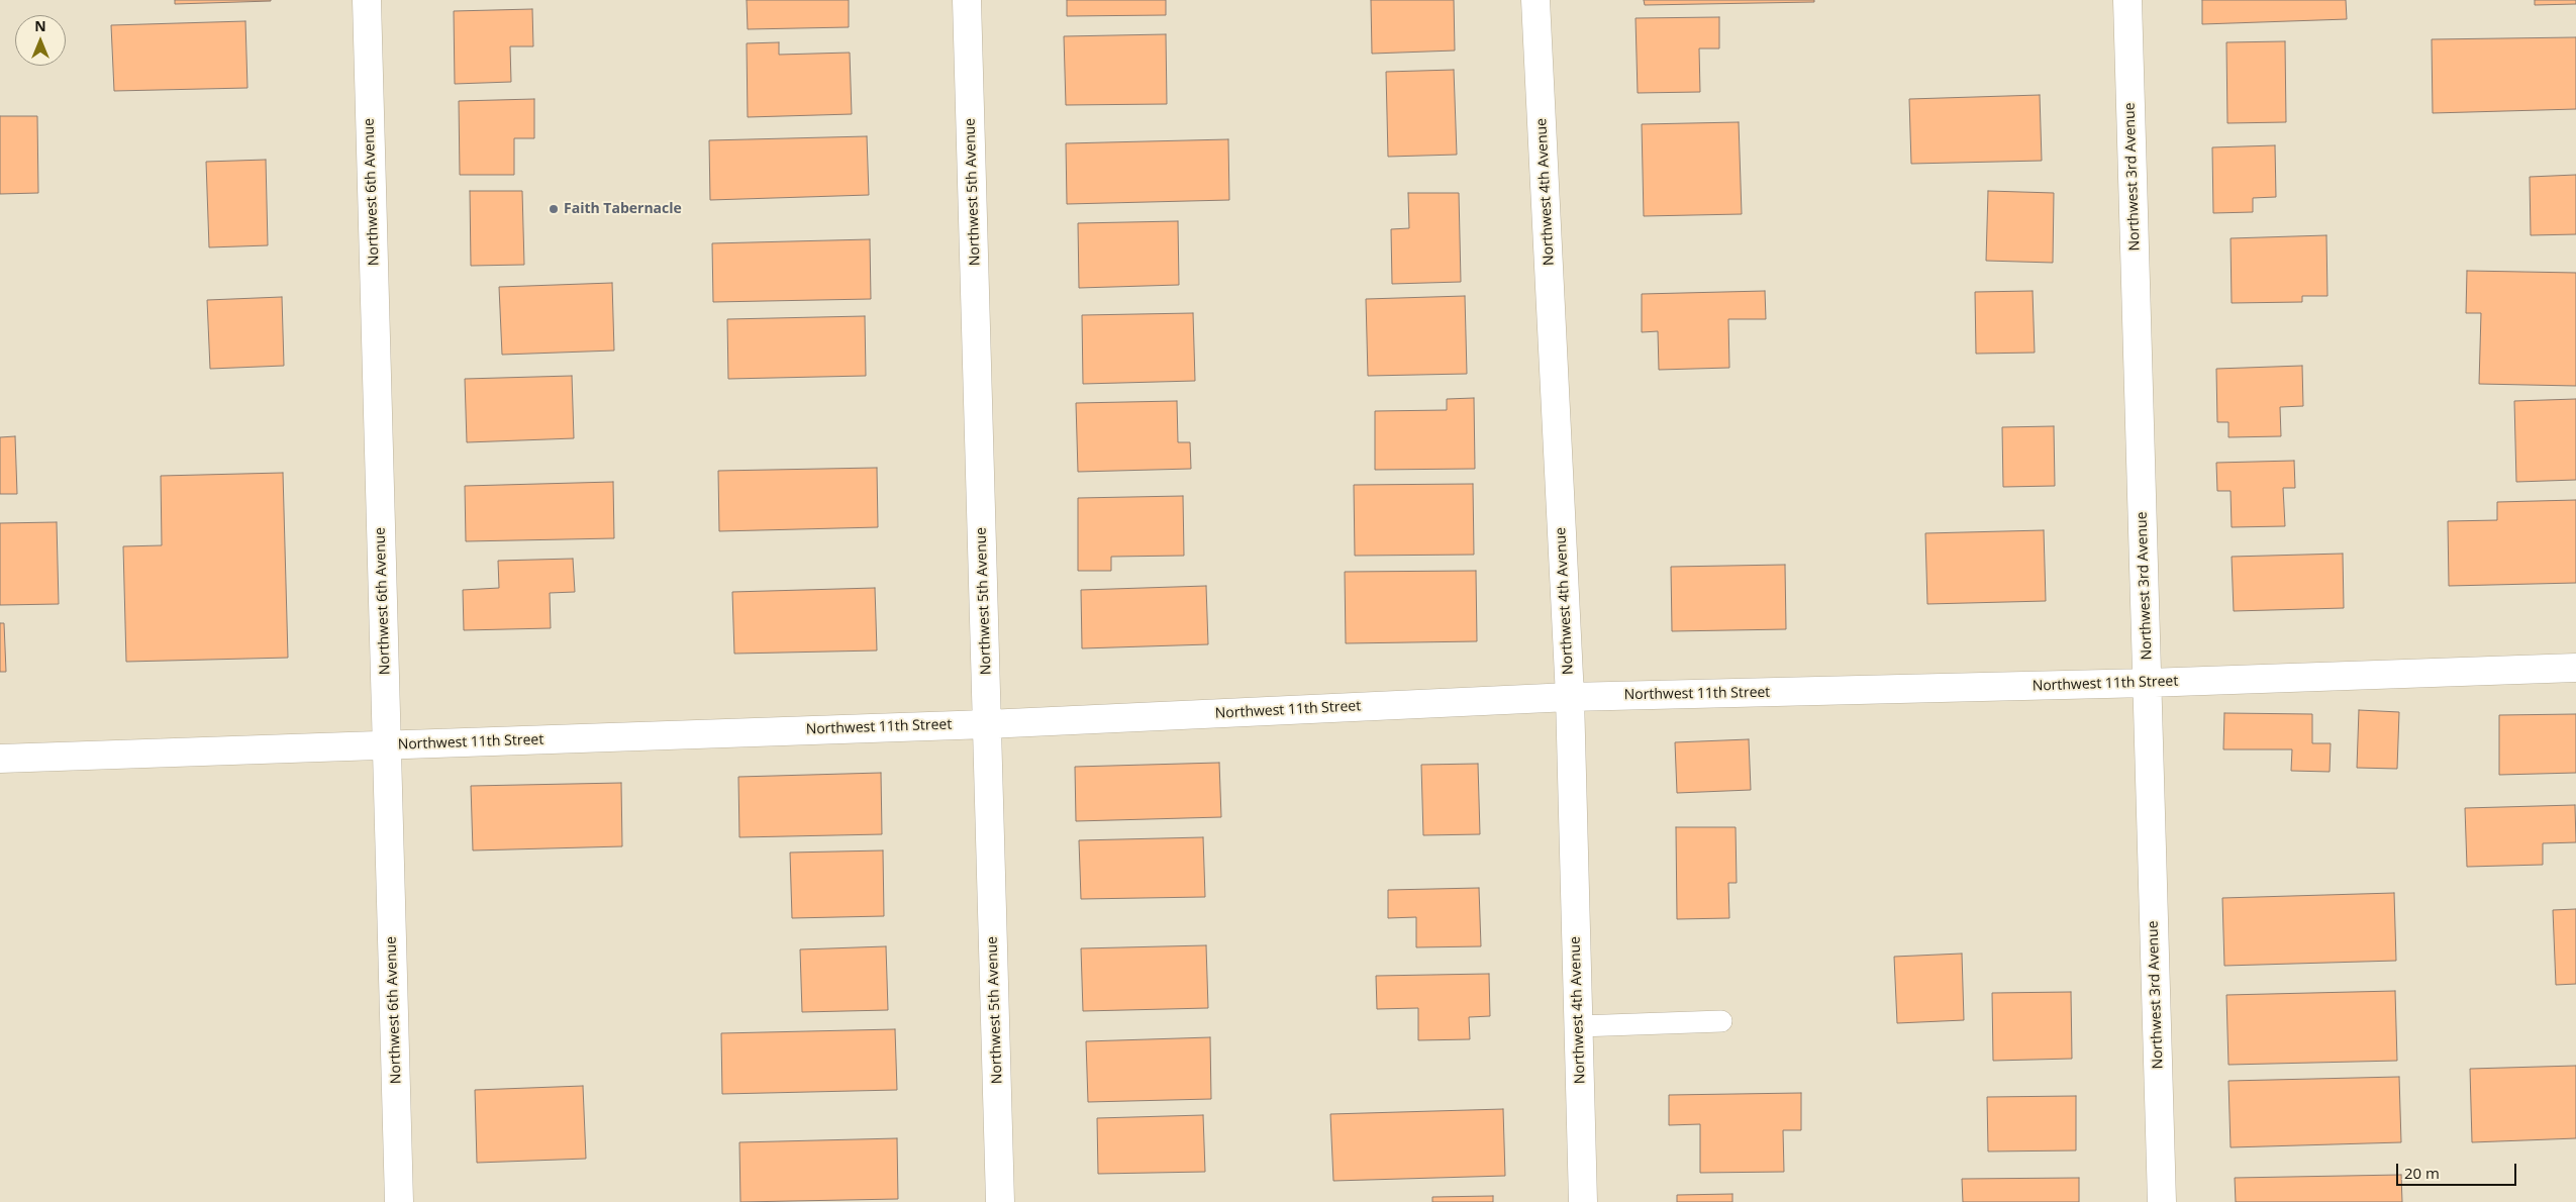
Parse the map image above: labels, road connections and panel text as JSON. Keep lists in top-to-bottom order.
{
  "streets": {
    "street": [
      "Northwest 3rd Avenue",
      "Northwest 6th Avenue",
      "Northwest 5th Avenue",
      "Northwest 4th Avenue",
      "Northwest 11th Street"
    ]
  },
  "crossings": [
    ["Northwest 3rd Avenue", "Northwest 11th Street"],
    ["Northwest 6th Avenue", "Northwest 11th Street"],
    ["Northwest 5th Avenue", "Northwest 11th Street"],
    ["Northwest 4th Avenue", "Northwest 11th Street"]
  ],
  "places": ["Faith Tabernacle"],
  "scale_bar": "20 m",
  "north": "top"
}
